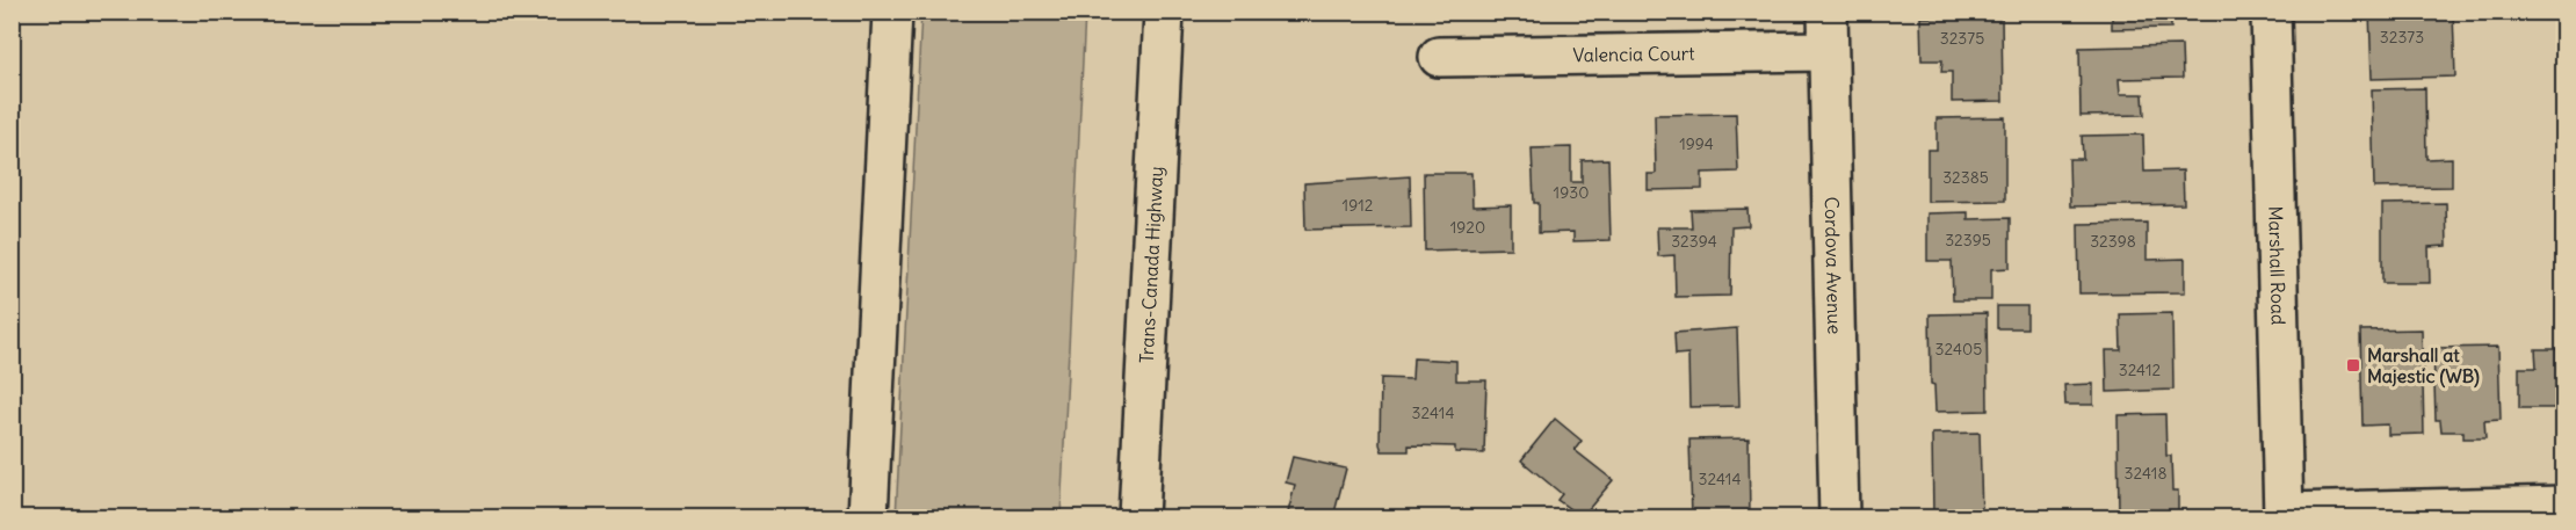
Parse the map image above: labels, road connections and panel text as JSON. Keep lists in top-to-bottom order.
{
  "streets": {
    "main road": [
      "Valencia Court",
      "Trans-Canada Highway",
      "Cordova Avenue",
      "Marshall Road"
    ]
  },
  "crossings": [
    ["Valencia Court", "Cordova Avenue"]
  ],
  "places": {
    "transit": ["Marshall at Majestic (WB)"]
  },
  "house_numbers": [
    "32373",
    "32375",
    "1994",
    "32385",
    "1930",
    "1912",
    "1920",
    "32395",
    "32394",
    "32398",
    "32405",
    "32412",
    "32414",
    "32418",
    "32414"
  ]
}
